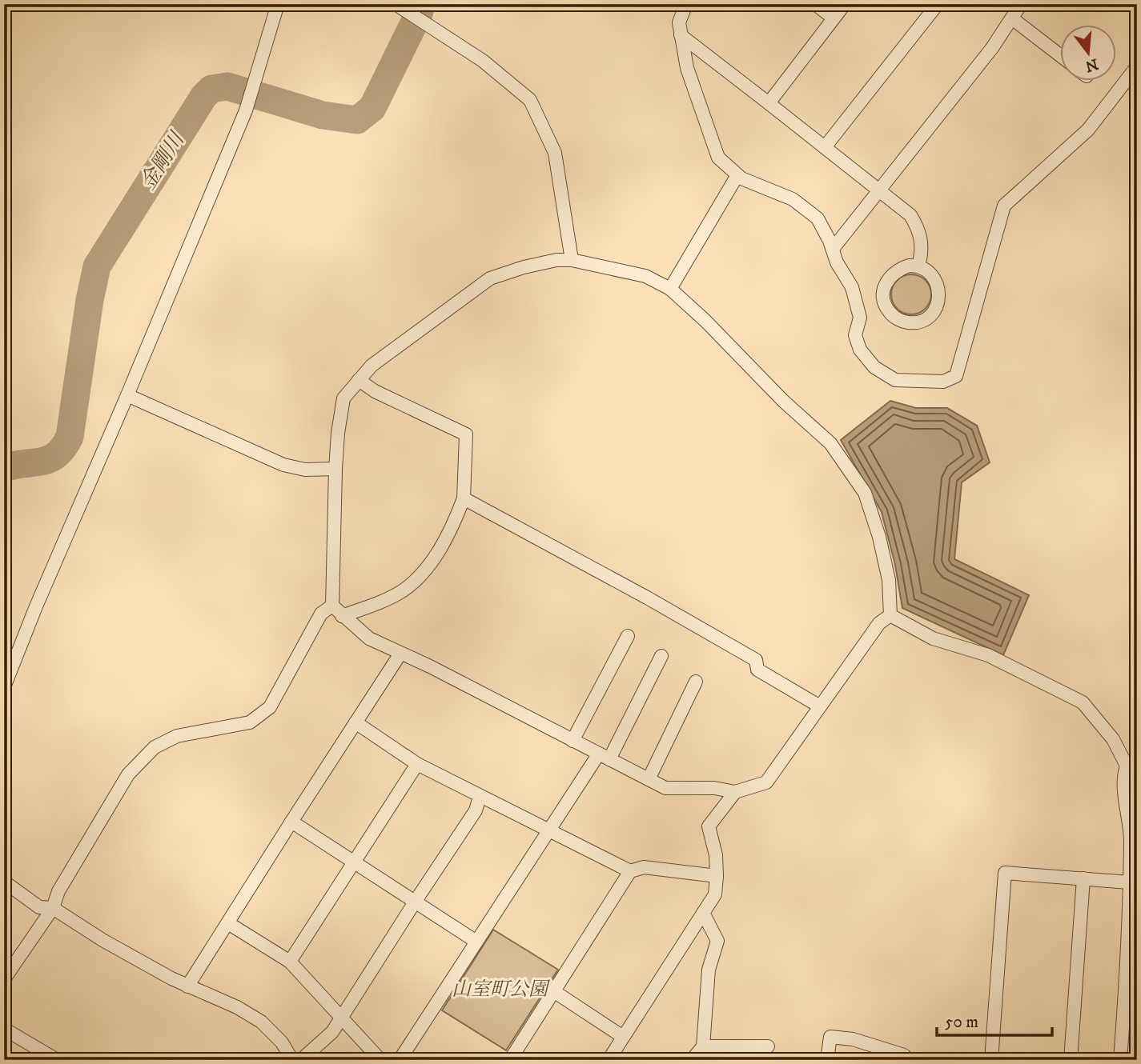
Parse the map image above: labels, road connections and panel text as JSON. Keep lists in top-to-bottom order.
{
  "water": ["金剛川"],
  "parks": ["山室町公園"],
  "scale_bar": "50 m",
  "north": "bottom"
}
